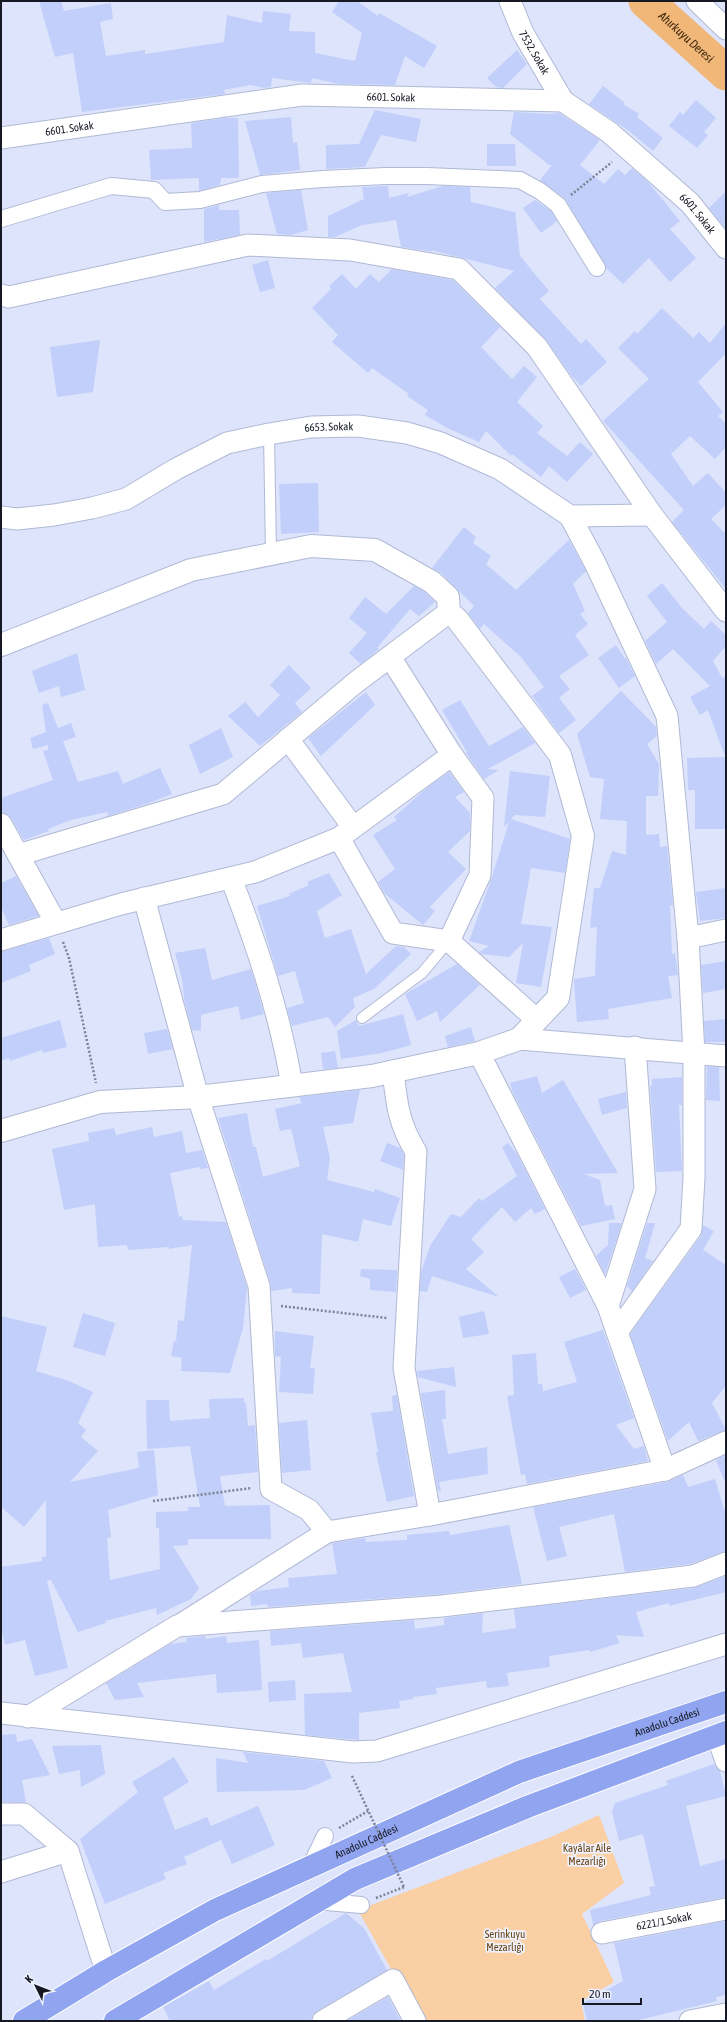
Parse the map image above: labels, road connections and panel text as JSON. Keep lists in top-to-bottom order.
{
  "streets": {
    "highway": ["Anadolu Caddesi"],
    "street": [
      "7532. Sokak",
      "6601. Sokak",
      "6653. Sokak",
      "6221/1.Sokak"
    ]
  },
  "crossings": [
    ["7532. Sokak", "6601. Sokak"]
  ],
  "water": ["Ahırkuyu Deresi"],
  "parks": ["Kayâlar Aile Mezarlığı", "Serinkuyu Mezarlığı"],
  "scale_bar": "20 m",
  "north": "top left"
}
